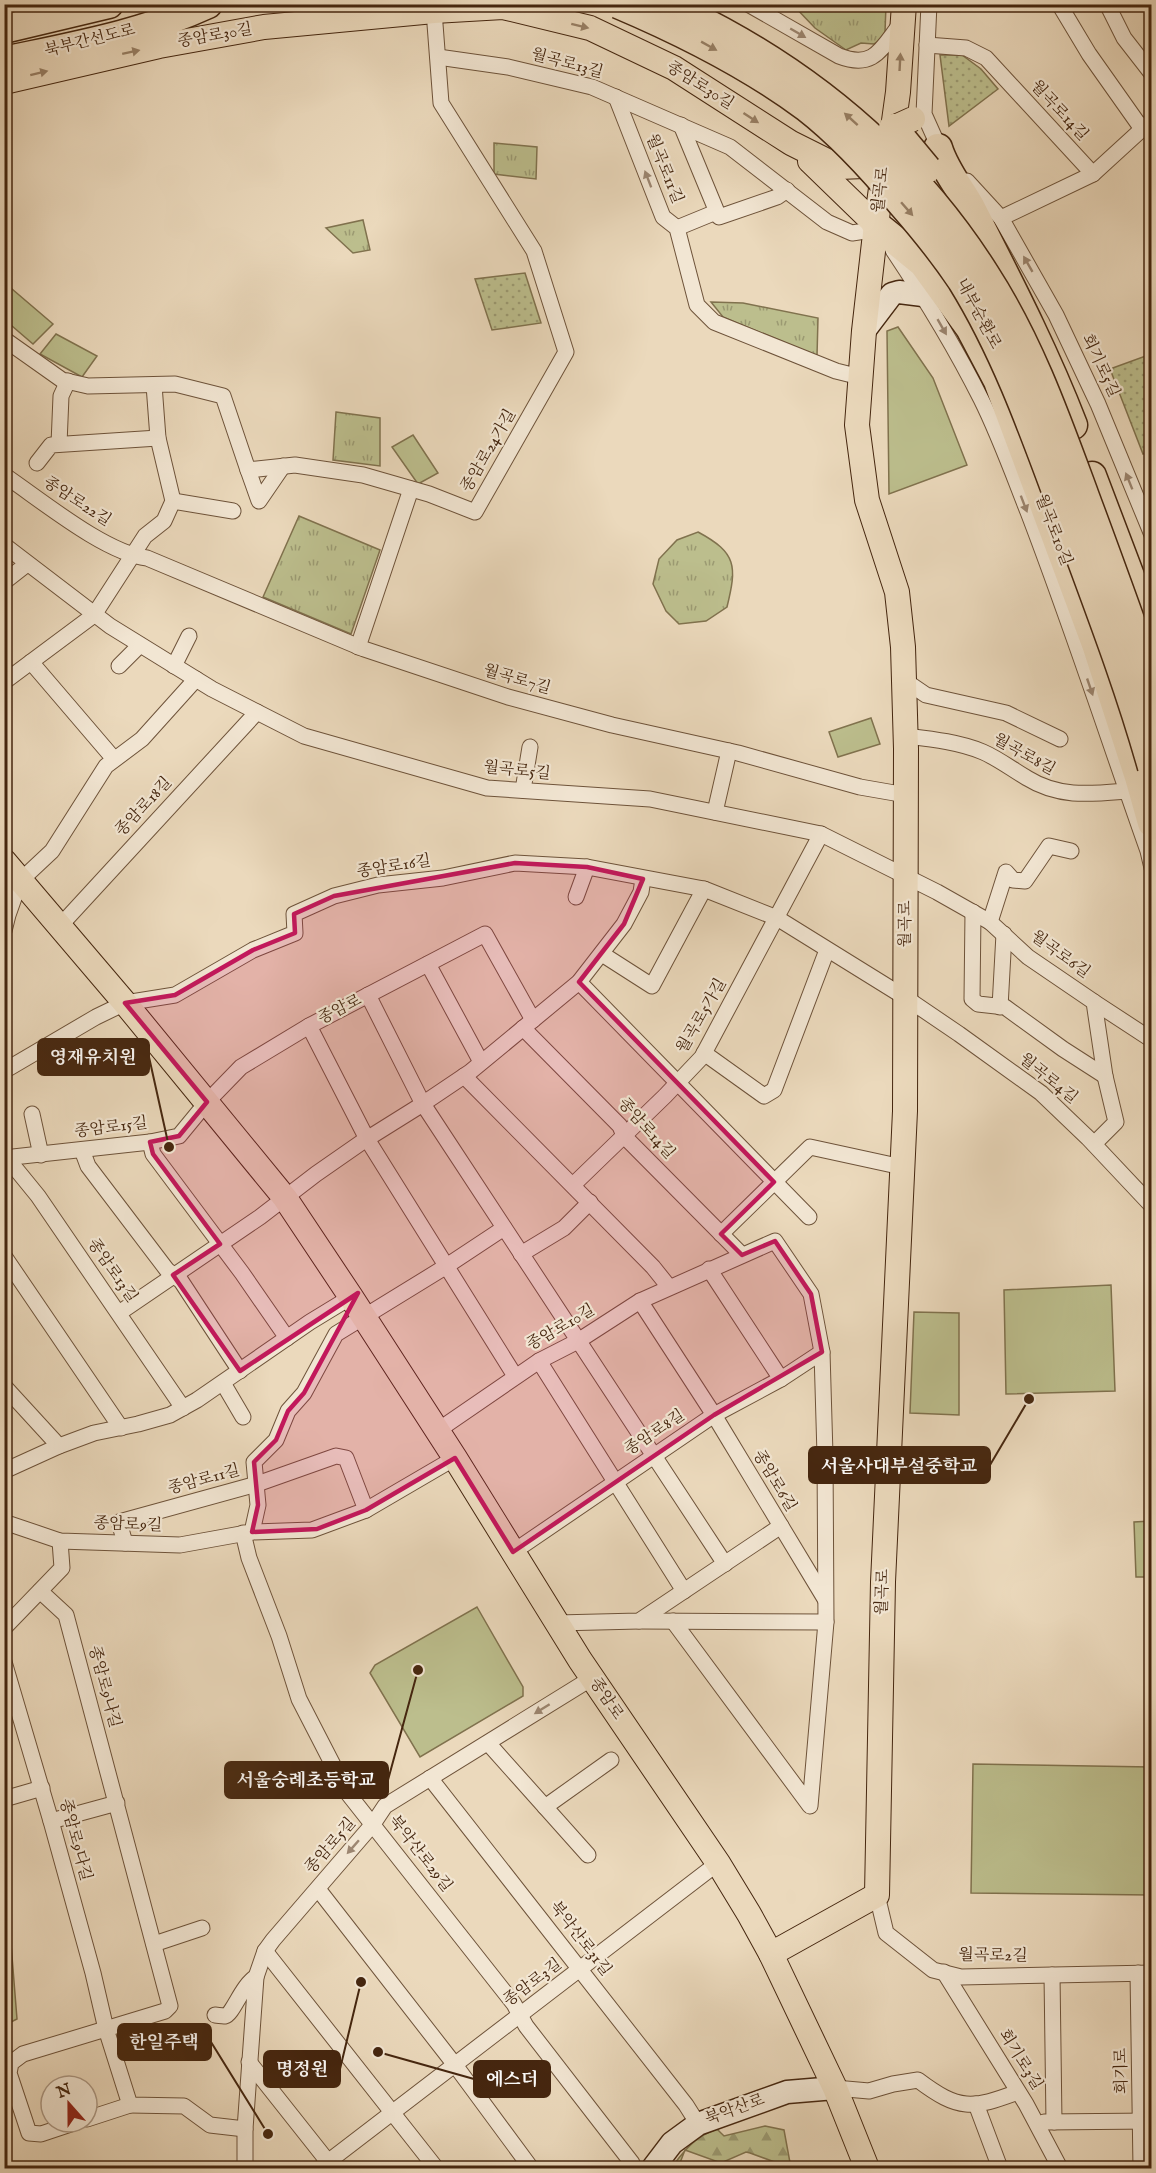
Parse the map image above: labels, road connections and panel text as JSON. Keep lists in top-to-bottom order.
{
  "streets": {
    "highway": ["북부간선도로", "내부순환로"],
    "main road": ["종암로30길", "월곡로", "종암로"],
    "street": [
      "월곡로13길",
      "월곡로14길",
      "월곡로11길",
      "회기로5길",
      "종암로24가길",
      "종암로22길",
      "월곡로10길",
      "월곡로7길",
      "월곡로8길",
      "월곡로5길",
      "종암로18길",
      "종암로16길",
      "월곡로6길",
      "월곡로5가길",
      "월곡로4길",
      "종암로15길",
      "종암로14길",
      "종암로13길",
      "종암로10길",
      "종암로8길",
      "종암로11길",
      "종암로6길",
      "종암로9길",
      "종암로9나길",
      "종암로9다길",
      "종암로5길",
      "북악산로29길",
      "북악산로31길",
      "월곡로2길",
      "종암로3길",
      "회기로3길",
      "회기로",
      "북악산로"
    ]
  },
  "crossings": [
    ["종암로30길", "월곡로13길"],
    ["종암로30길", "월곡로"],
    ["종암로30길", "종암로24가길"],
    ["종암로30길", "월곡로10길"],
    ["월곡로13길", "월곡로11길"],
    ["월곡로13길", "월곡로"],
    ["월곡로13길", "종암로24가길"],
    ["월곡로13길", "월곡로10길"],
    ["월곡로14길", "회기로5길"],
    ["월곡로11길", "월곡로"],
    ["월곡로", "회기로5길"],
    ["월곡로", "월곡로10길"],
    ["월곡로", "월곡로7길"],
    ["월곡로", "월곡로8길"],
    ["월곡로", "월곡로5길"],
    ["월곡로", "종암로16길"],
    ["월곡로", "월곡로6길"],
    ["월곡로", "월곡로4길"],
    ["월곡로", "월곡로2길"],
    ["종암로22길", "월곡로7길"],
    ["월곡로10길", "월곡로8길"],
    ["월곡로5길", "종암로18길"],
    ["월곡로5길", "월곡로6길"],
    ["월곡로5길", "월곡로5가길"],
    ["종암로18길", "종암로"],
    ["종암로16길", "종암로"],
    ["종암로16길", "월곡로5가길"],
    ["종암로16길", "월곡로4길"],
    ["월곡로6길", "월곡로4길"],
    ["종암로", "종암로15길"],
    ["종암로", "종암로14길"],
    ["종암로", "종암로10길"],
    ["종암로", "종암로8길"],
    ["종암로", "종암로11길"],
    ["종암로", "종암로9길"],
    ["종암로", "종암로5길"],
    ["종암로", "종암로3길"],
    ["종암로", "북악산로"],
    ["월곡로5가길", "종암로14길"],
    ["종암로15길", "종암로13길"],
    ["종암로14길", "종암로10길"],
    ["종암로10길", "종암로8길"],
    ["종암로10길", "종암로6길"],
    ["종암로8길", "종암로6길"],
    ["종암로11길", "종암로9길"],
    ["종암로9길", "북악산로29길"],
    ["종암로9나길", "종암로9다길"],
    ["종암로5길", "북악산로29길"],
    ["종암로5길", "북악산로31길"],
    ["종암로5길", "종암로3길"],
    ["북악산로29길", "종암로3길"],
    ["북악산로29길", "북악산로"],
    ["북악산로31길", "종암로3길"],
    ["북악산로31길", "북악산로"],
    ["월곡로2길", "회기로3길"],
    ["월곡로2길", "회기로"]
  ],
  "one_way": ["종암로30길", "회기로5길", "월곡로10길"],
  "places": [
    "영재유치원",
    "서울사대부설중학교",
    "서울숭례초등학교",
    "명정원",
    "에스더",
    "한일주택"
  ],
  "north": "top"
}
